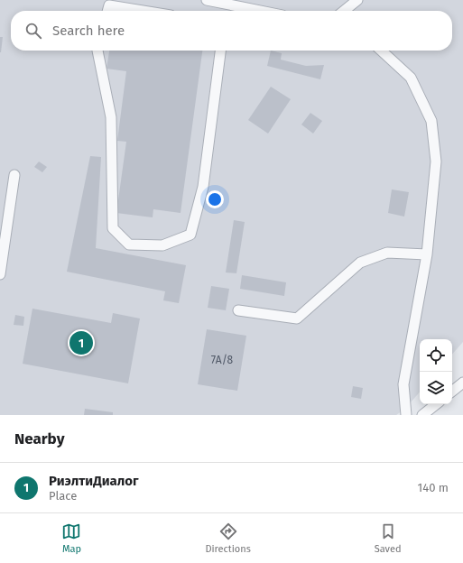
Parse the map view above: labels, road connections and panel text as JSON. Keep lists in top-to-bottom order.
{
  "house_numbers": ["7А/8"],
  "page": {
    "search": "Search here",
    "pins": "1",
    "heading": "Nearby",
    "list": [
      {
        "mark": "1",
        "name": "РиэлтиДиалог",
        "note": "Place",
        "value": "140 m"
      }
    ],
    "nav": ["Map", "Directions", "Saved"]
  }
}
